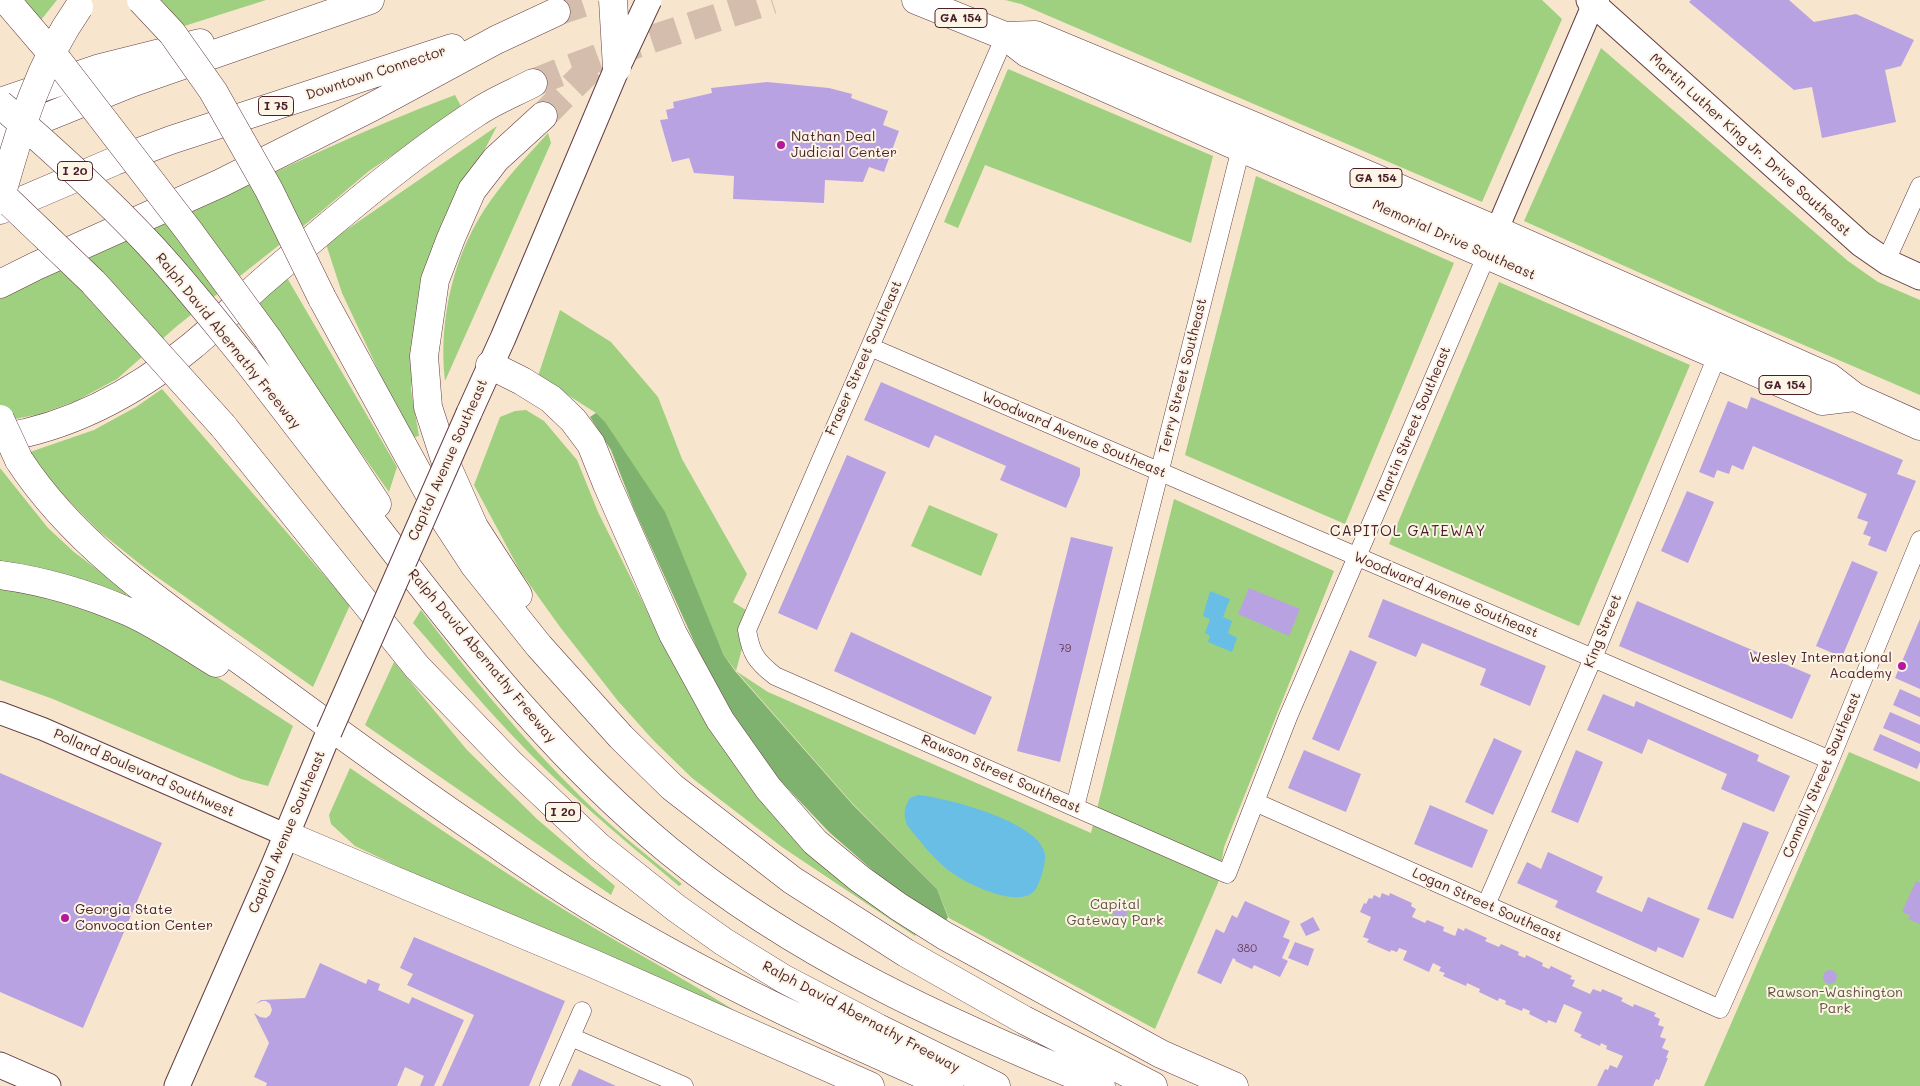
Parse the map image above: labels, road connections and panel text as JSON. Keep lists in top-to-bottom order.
{
  "streets": {
    "main road": [
      "GA 154",
      "Downtown Connector",
      "I 75",
      "Martin Luther King Jr. Drive Southeast",
      "I 20",
      "Memorial Drive Southeast",
      "Ralph David Abernathy Freeway",
      "Capitol Avenue Southeast"
    ],
    "street": [
      "Fraser Street Southeast",
      "Terry Street Southeast",
      "Martin Street Southeast",
      "Woodward Avenue Southeast",
      "King Street",
      "Pollard Boulevard Southwest",
      "Rawson Street Southeast",
      "Connally Street Southeast",
      "Logan Street Southeast"
    ]
  },
  "crossings": [
    ["Martin Luther King Jr. Drive Southeast", "Martin Street Southeast"],
    ["Memorial Drive Southeast", "Fraser Street Southeast"],
    ["Memorial Drive Southeast", "Terry Street Southeast"],
    ["Memorial Drive Southeast", "Martin Street Southeast"],
    ["Memorial Drive Southeast", "King Street"],
    ["Fraser Street Southeast", "Woodward Avenue Southeast"],
    ["Fraser Street Southeast", "Rawson Street Southeast"],
    ["Terry Street Southeast", "Woodward Avenue Southeast"],
    ["Terry Street Southeast", "Rawson Street Southeast"],
    ["Martin Street Southeast", "Woodward Avenue Southeast"],
    ["Martin Street Southeast", "Rawson Street Southeast"],
    ["Martin Street Southeast", "Logan Street Southeast"],
    ["Woodward Avenue Southeast", "King Street"],
    ["Woodward Avenue Southeast", "Connally Street Southeast"],
    ["Capitol Avenue Southeast", "Pollard Boulevard Southwest"],
    ["King Street", "Logan Street Southeast"],
    ["Connally Street Southeast", "Logan Street Southeast"]
  ],
  "districts": ["CAPITOL GATEWAY"],
  "parks": ["Capital Gateway Park", "Rawson-Washington Park"],
  "places": ["Nathan Deal Judicial Center", "Wesley International Academy", "Georgia State Convocation Center"],
  "house_numbers": ["79", "380"]
}
